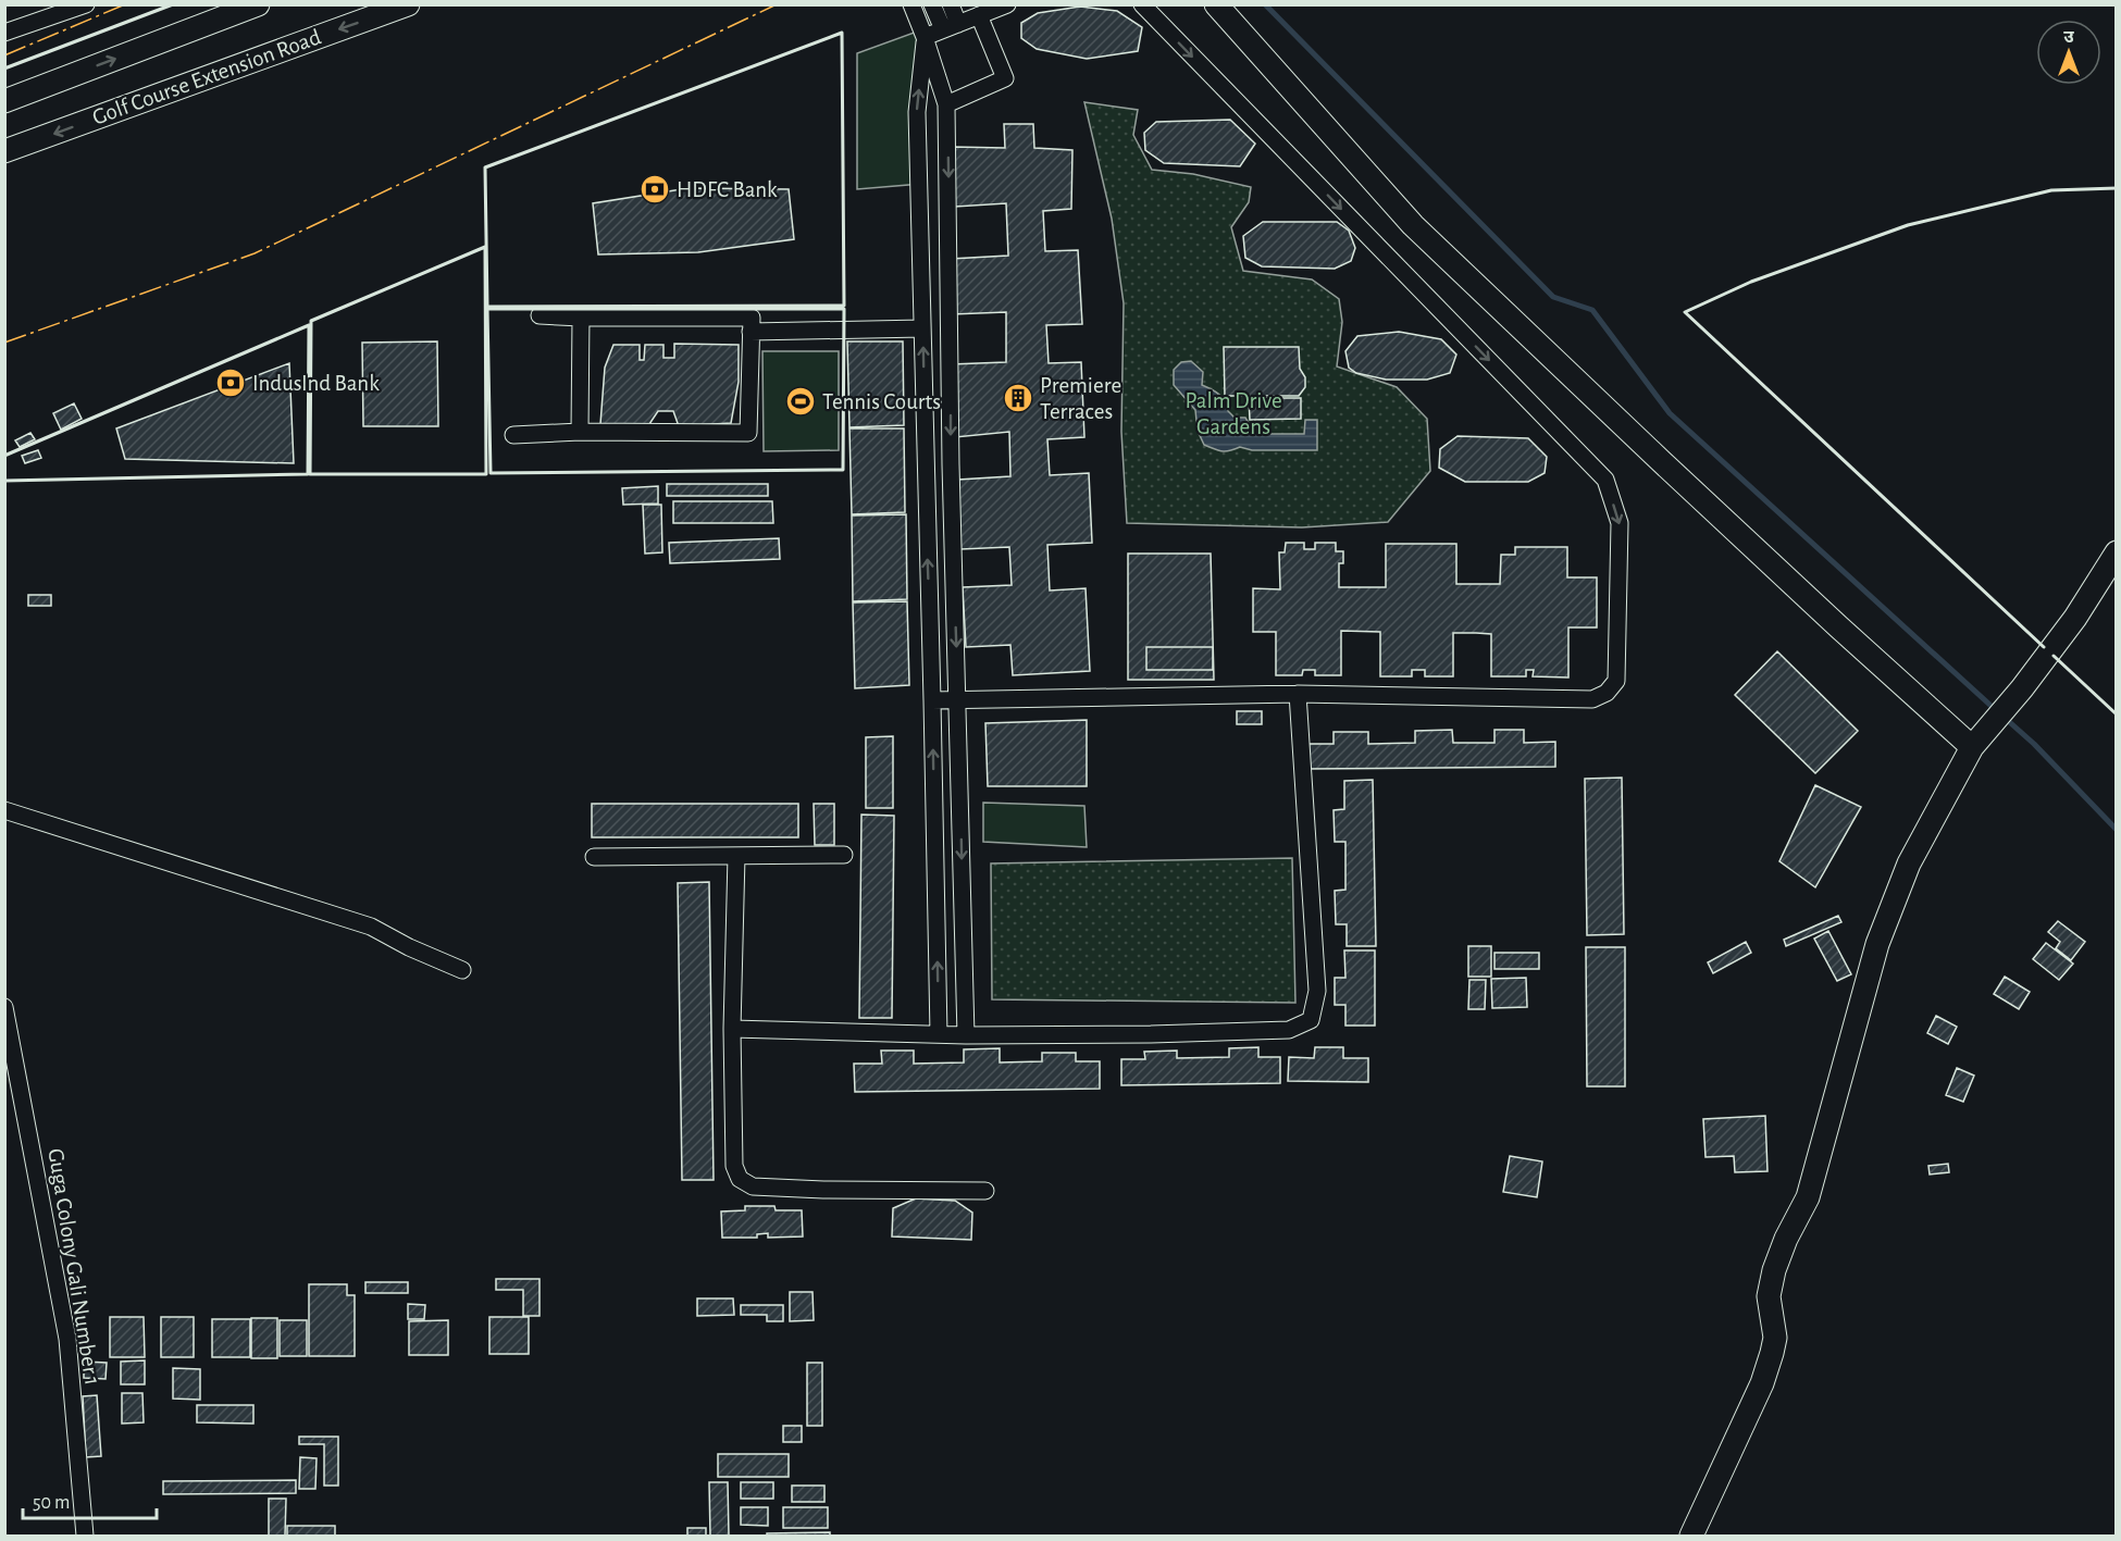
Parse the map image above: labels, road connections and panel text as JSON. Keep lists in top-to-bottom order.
{
  "streets": {
    "street": ["Golf Course Extension Road", "Guga Colony Gali Number 1"]
  },
  "parks": ["Palm Drive Gardens"],
  "places": {
    "bank": ["HDFC Bank", "IndusInd Bank"],
    "building": ["Premiere Terraces"],
    "sports": ["Tennis Courts"]
  },
  "scale_bar": "50 m",
  "north": "top"
}
